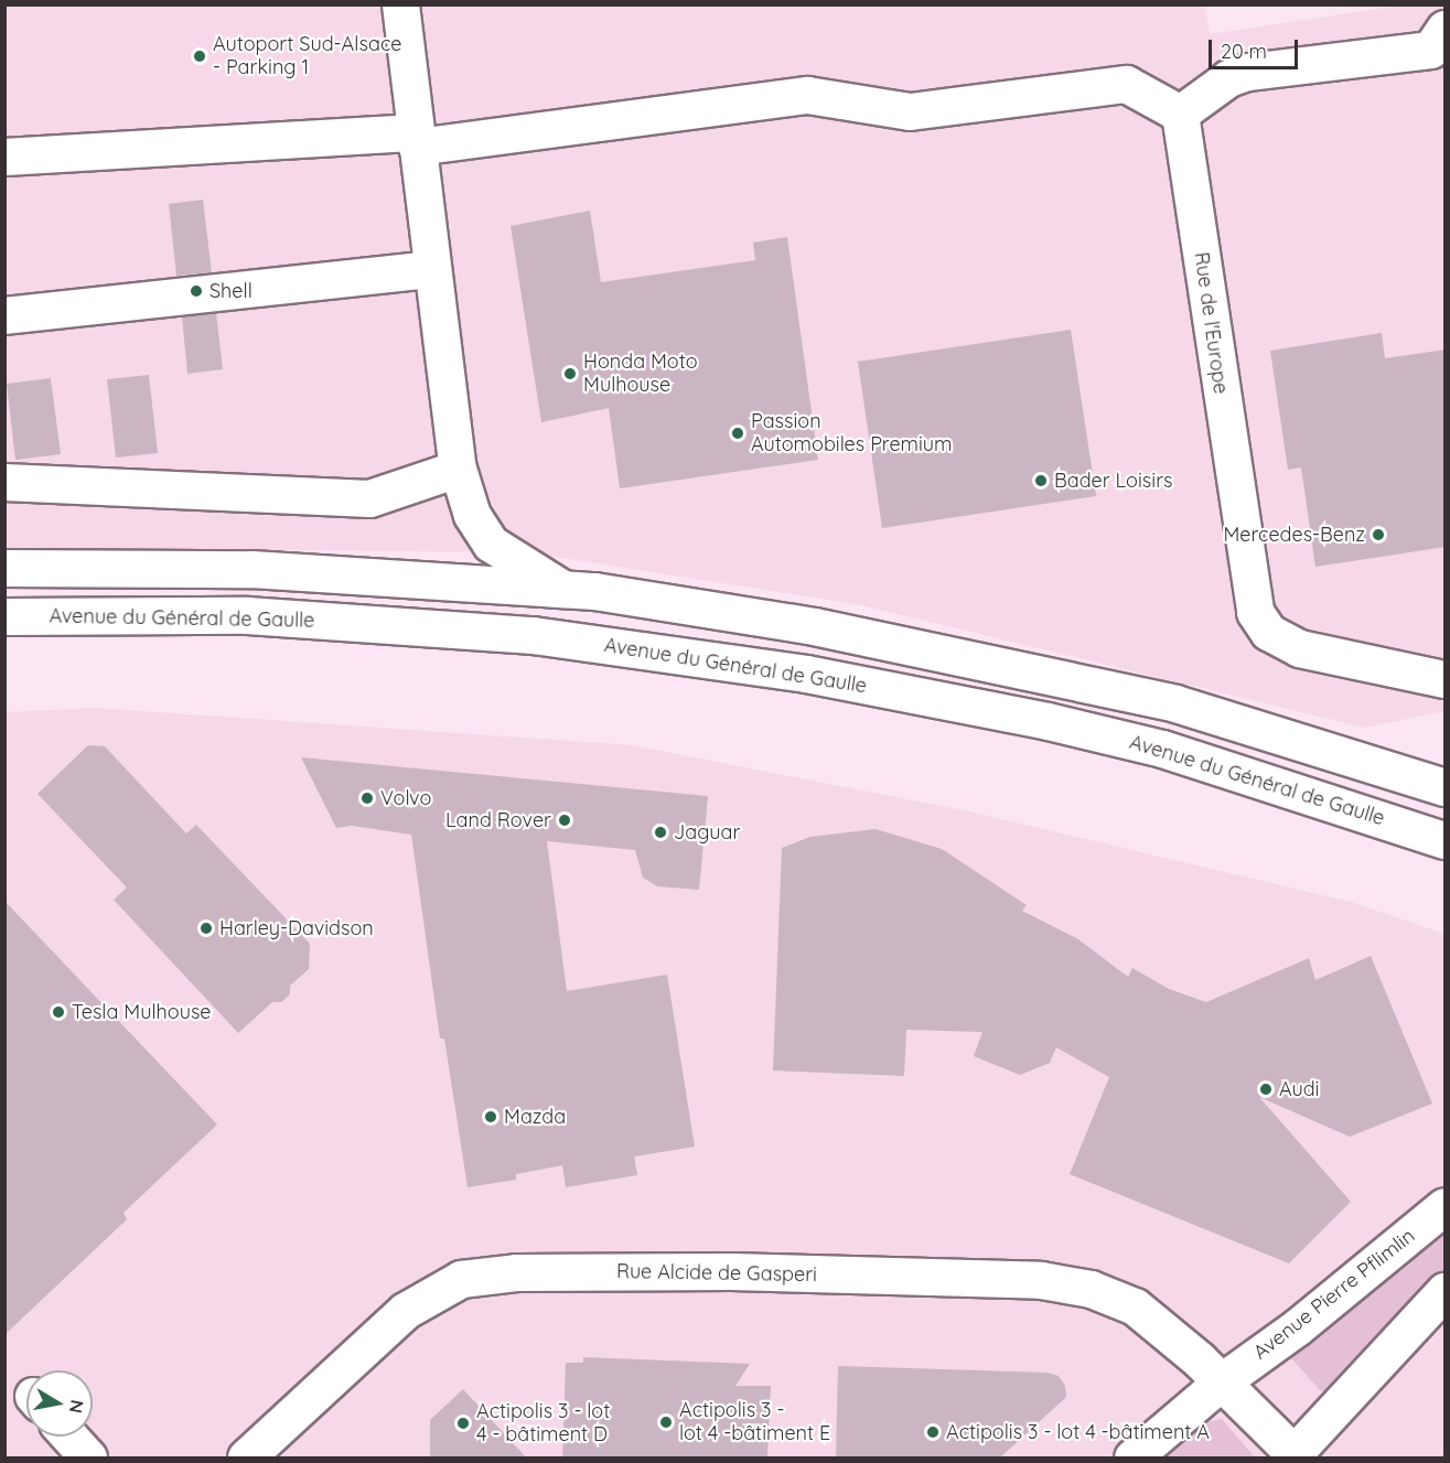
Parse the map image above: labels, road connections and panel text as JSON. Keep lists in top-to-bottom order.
{
  "streets": {
    "street": [
      "Rue de l'Europe",
      "Avenue du Général de Gaulle",
      "Rue Alcide de Gasperi",
      "Avenue Pierre Pflimlin"
    ]
  },
  "crossings": [
    ["Rue Alcide de Gasperi", "Avenue Pierre Pflimlin"]
  ],
  "places": [
    "Autoport Sud-Alsace - Parking 1",
    "Shell",
    "Honda Moto Mulhouse",
    "Passion Automobiles Premium",
    "Bader Loisirs",
    "Mercedes-Benz",
    "Volvo",
    "Land Rover",
    "Jaguar",
    "Harley-Davidson",
    "Tesla Mulhouse",
    "Audi",
    "Mazda",
    "Actipolis 3 - lot 4 -bâtiment E",
    "Actipolis 3 - lot 4 - bâtiment D",
    "Actipolis 3 - lot 4 -bâtiment A"
  ],
  "scale_bar": "20 m",
  "north": "right"
}
